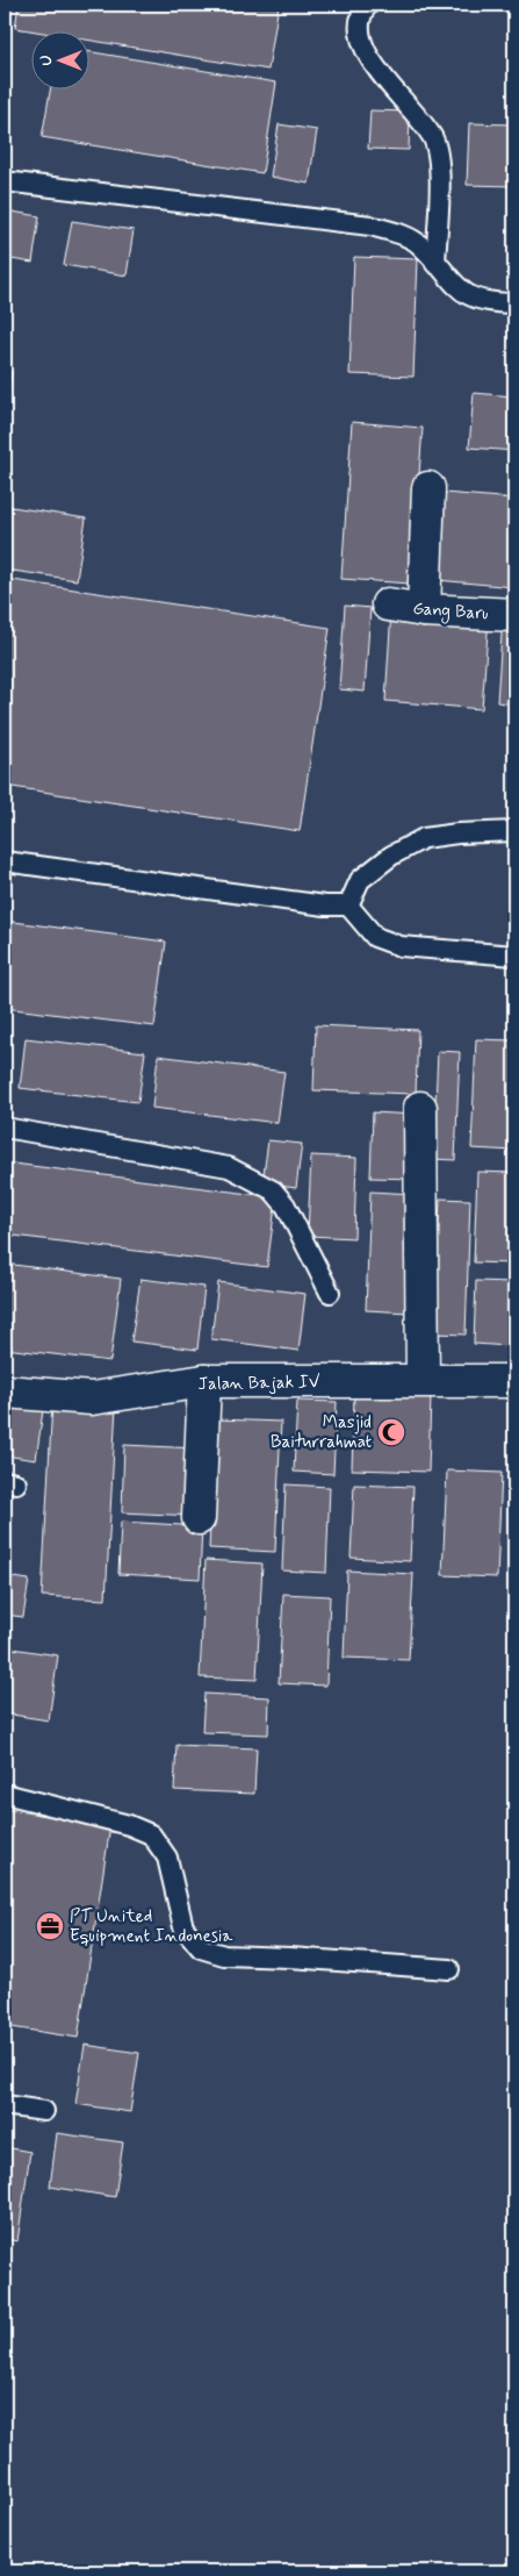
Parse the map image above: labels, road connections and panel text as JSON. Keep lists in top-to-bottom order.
{
  "streets": {
    "street": ["Gang Baru", "Jalan Bajak IV"]
  },
  "places": {
    "mosque": ["Masjid Baiturrahmat"],
    "office": ["PT United Equipment Indonesia"]
  },
  "north": "left"
}
